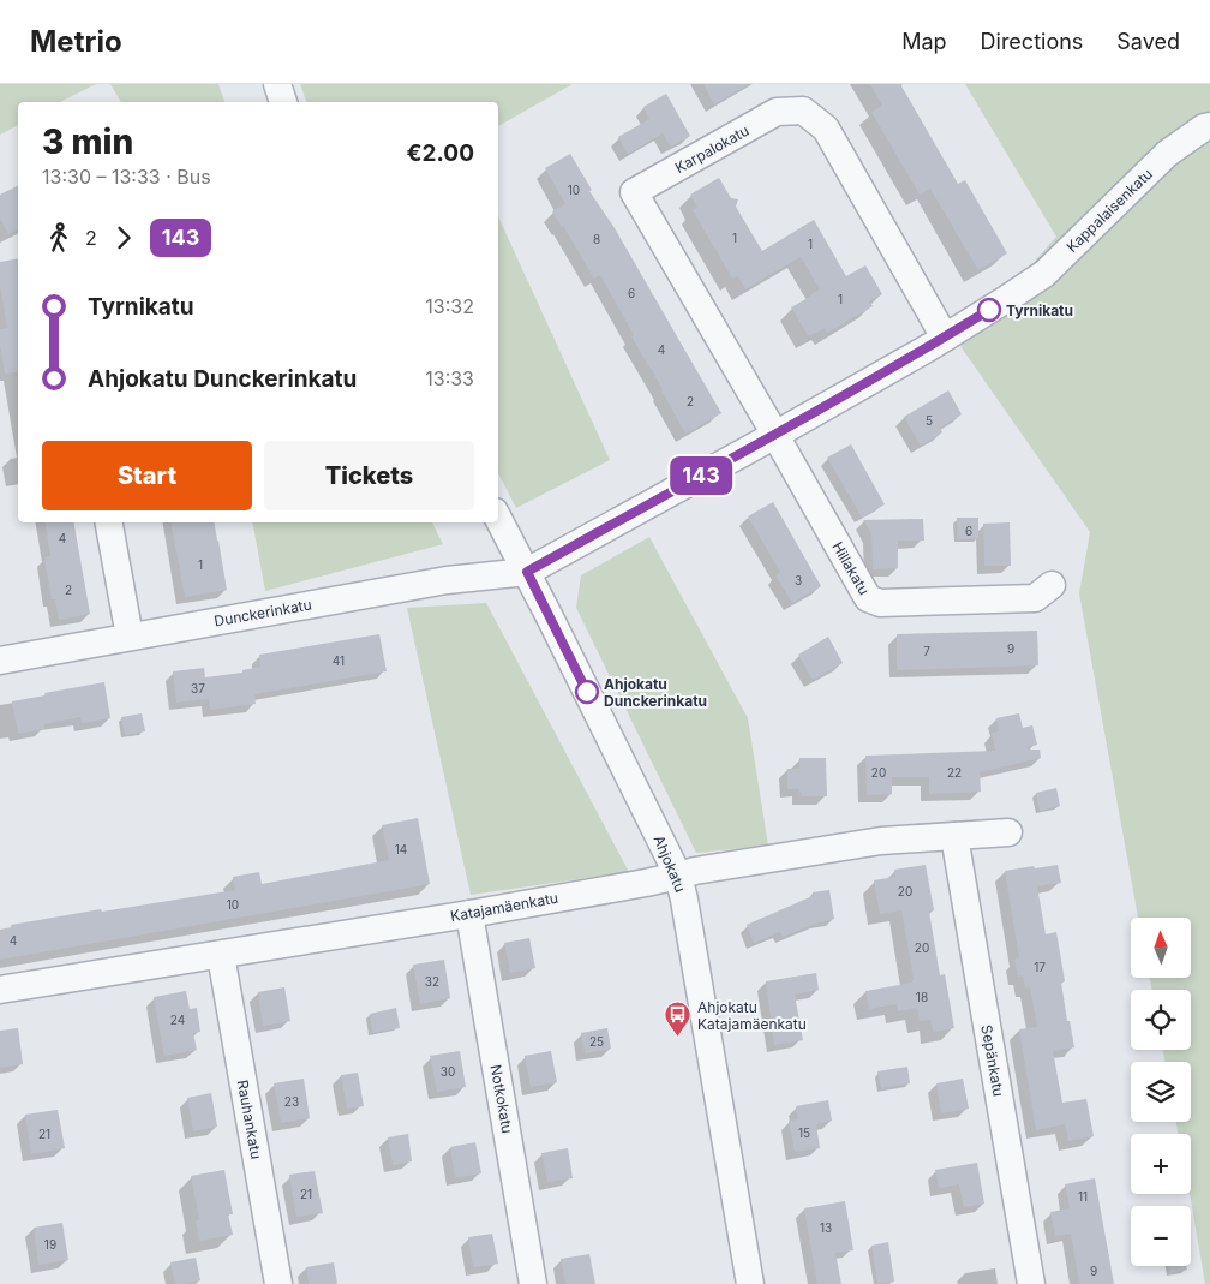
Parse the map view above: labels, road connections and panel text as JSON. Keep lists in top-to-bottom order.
{
  "streets": {
    "street": [
      "Karpalokatu",
      "Kappalaisenkatu",
      "Hillakatu",
      "Dunckerinkatu",
      "Ahjokatu",
      "Katajamäenkatu",
      "Sepänkatu",
      "Notkokatu",
      "Rauhankatu"
    ]
  },
  "crossings": [
    ["Karpalokatu", "Kappalaisenkatu"],
    ["Karpalokatu", "Hillakatu"],
    ["Dunckerinkatu", "Ahjokatu"],
    ["Ahjokatu", "Katajamäenkatu"],
    ["Katajamäenkatu", "Sepänkatu"],
    ["Katajamäenkatu", "Notkokatu"],
    ["Katajamäenkatu", "Rauhankatu"]
  ],
  "places": {
    "other": ["Tyrnikatu", "Ahjokatu Dunckerinkatu"],
    "bus stop": ["Ahjokatu Katajamäenkatu"]
  },
  "lines": ["bus line 143"],
  "house_numbers": [
    "10",
    "1",
    "8",
    "1",
    "6",
    "1",
    "4",
    "2",
    "5",
    "6",
    "4",
    "1",
    "3",
    "2",
    "9",
    "7",
    "41",
    "37",
    "20",
    "22",
    "14",
    "20",
    "10",
    "4",
    "20",
    "17",
    "32",
    "18",
    "24",
    "25",
    "30",
    "23",
    "15",
    "21",
    "21",
    "11",
    "13",
    "19",
    "9"
  ],
  "north": "top",
  "page": {
    "header": "Metrio",
    "nav": ["Map", "Directions", "Saved"],
    "on_map": "143",
    "heading": ["3 min", "13:30 – 13:33 · Bus", "€2.00"],
    "legs": ["2", "143"],
    "list": [
      {
        "name": "Tyrnikatu",
        "value": "13:32"
      },
      {
        "name": "Ahjokatu Dunckerinkatu",
        "value": "13:33"
      }
    ],
    "buttons": ["Start", "Tickets"],
    "map_buttons": ["+", "−"]
  }
}
